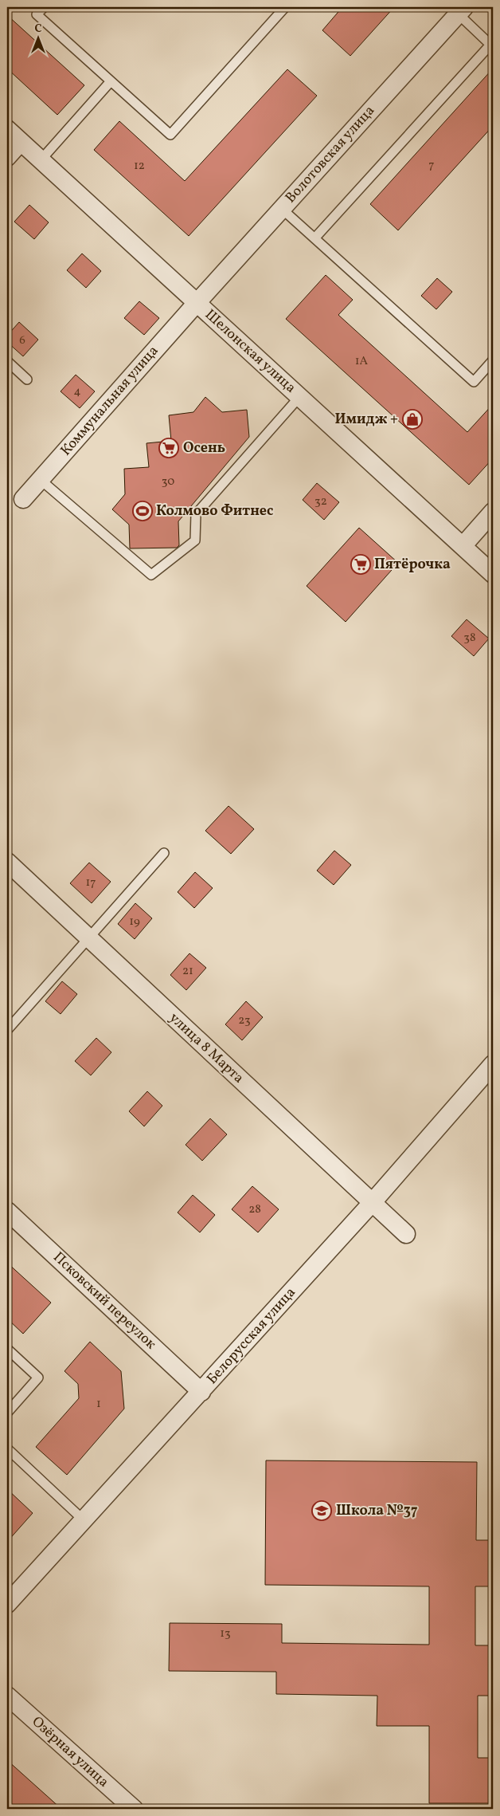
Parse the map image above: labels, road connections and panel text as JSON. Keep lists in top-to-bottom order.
{
  "streets": {
    "street": [
      "Волотовская улица",
      "Шелонская улица",
      "Коммунальная улица",
      "улица 8 Марта",
      "Псковский переулок",
      "Белорусская улица",
      "Озёрная улица"
    ]
  },
  "crossings": [
    ["Волотовская улица", "Шелонская улица"],
    ["Волотовская улица", "Коммунальная улица"],
    ["Шелонская улица", "Коммунальная улица"],
    ["улица 8 Марта", "Белорусская улица"],
    ["Псковский переулок", "Белорусская улица"]
  ],
  "places": {
    "shop": ["Имидж +"],
    "supermarket": ["Осень", "Пятёрочка"],
    "sports": ["Колмово Фитнес"],
    "school or university": ["Школа №37"]
  },
  "house_numbers": [
    "7",
    "12",
    "6",
    "1А",
    "4",
    "30",
    "32",
    "38",
    "17",
    "19",
    "21",
    "23",
    "28",
    "1",
    "13"
  ],
  "north": "top"
}
